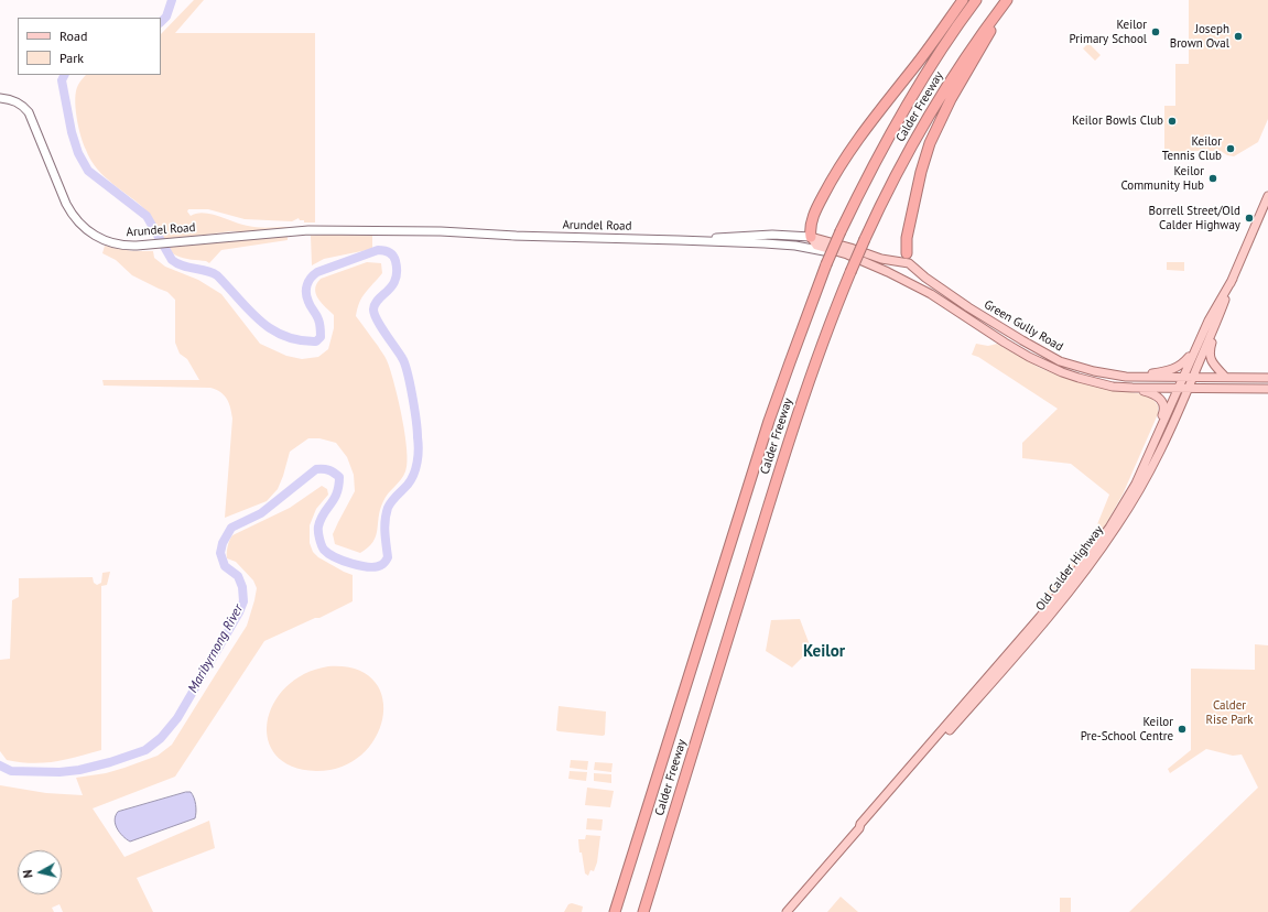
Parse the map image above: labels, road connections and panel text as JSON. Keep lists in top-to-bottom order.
{
  "streets": {
    "highway": ["Calder Freeway"],
    "main road": ["Green Gully Road", "Old Calder Highway"],
    "street": ["Arundel Road"]
  },
  "crossings": [
    ["Arundel Road", "Green Gully Road"],
    ["Green Gully Road", "Old Calder Highway"]
  ],
  "districts": ["Keilor"],
  "water": ["Maribyrnong River"],
  "parks": ["Calder Rise Park"],
  "places": [
    "Keilor Primary School",
    "Joseph Brown Oval",
    "Keilor Bowls Club",
    "Keilor Tennis Club",
    "Keilor Community Hub",
    "Borrell Street/Old Calder Highway",
    "Keilor Pre-School Centre"
  ],
  "legend": ["Road", "Park"],
  "north": "left"
}
